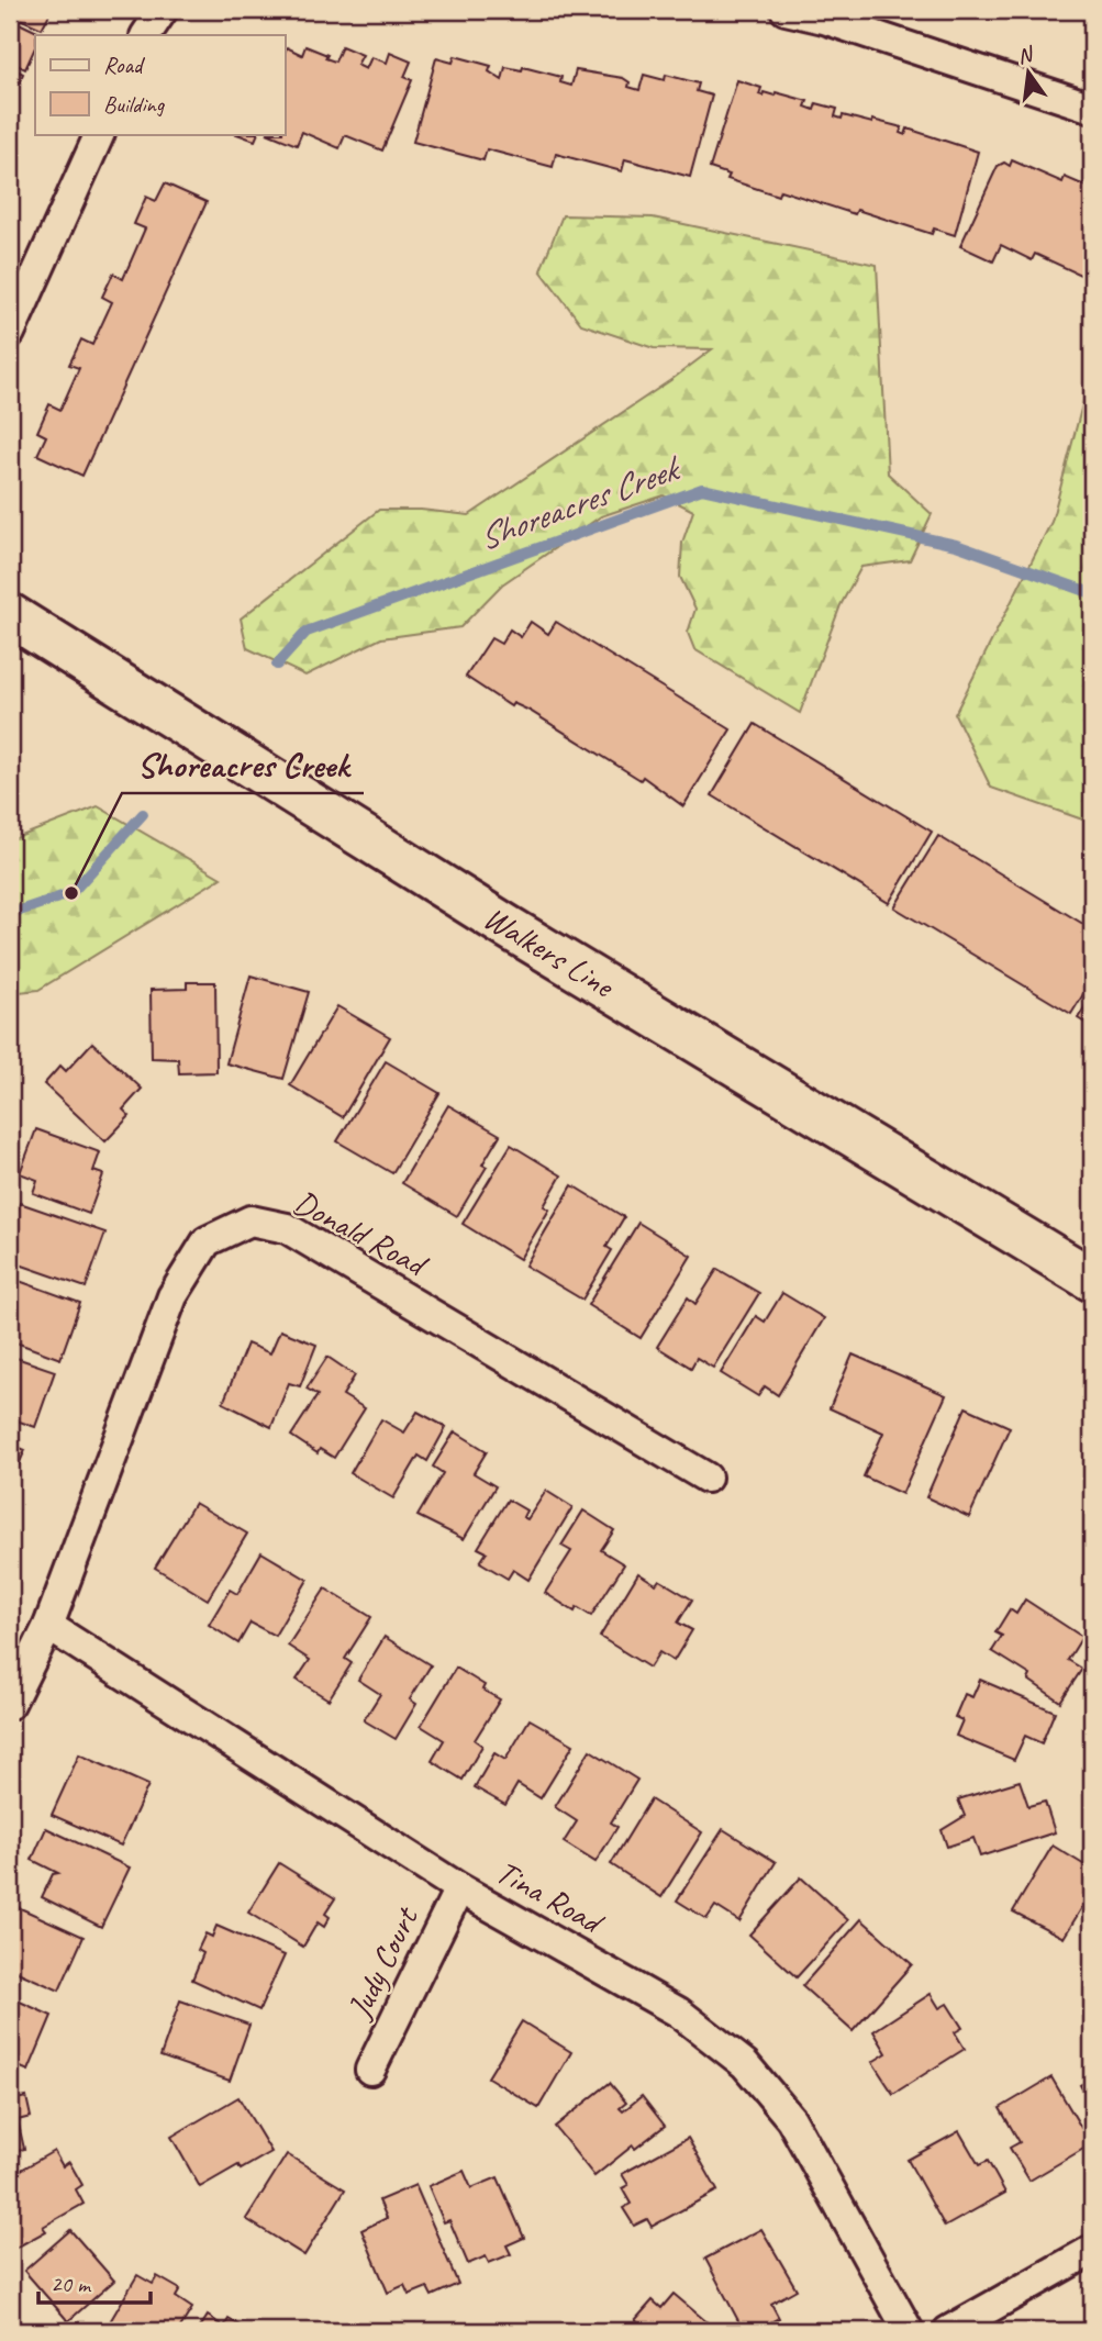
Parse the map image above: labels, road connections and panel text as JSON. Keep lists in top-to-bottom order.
{
  "streets": {
    "main road": ["Walkers Line"],
    "street": ["Donald Road", "Tina Road", "Judy Court"]
  },
  "crossings": [
    ["Donald Road", "Tina Road"],
    ["Tina Road", "Judy Court"]
  ],
  "water": ["Shoreacres Creek"],
  "places": ["Shoreacres Creek"],
  "legend": ["Road", "Building"],
  "scale_bar": "20 m",
  "north": "top"
}
